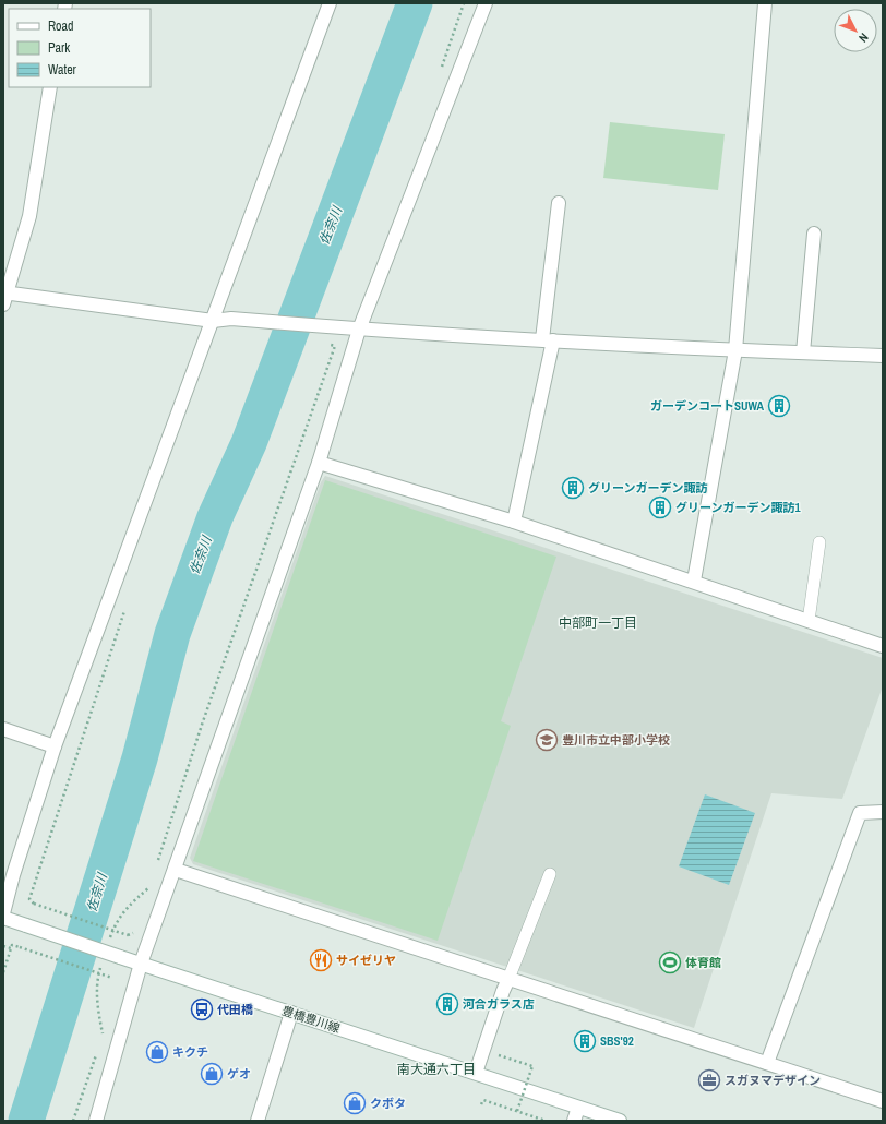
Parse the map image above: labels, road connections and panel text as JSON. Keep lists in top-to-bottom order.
{
  "streets": {
    "street": ["豊橋豊川線"]
  },
  "districts": ["中部町一丁目", "南大通六丁目"],
  "water": ["佐奈川"],
  "places": {
    "building": [
      "ガーデンコートSUWA",
      "グリーンガーデン諏訪",
      "グリーンガーデン諏訪1",
      "河合ガラス店",
      "SBS'92"
    ],
    "school or university": ["豊川市立中部小学校"],
    "restaurant": ["サイゼリヤ"],
    "sports": ["体育館"],
    "bus stop": ["代田橋"],
    "shop": ["キクチ", "ゲオ", "クボタ"],
    "office": ["スガヌマデザイン"]
  },
  "legend": ["Road", "Park", "Water"],
  "north": "bottom right"
}
